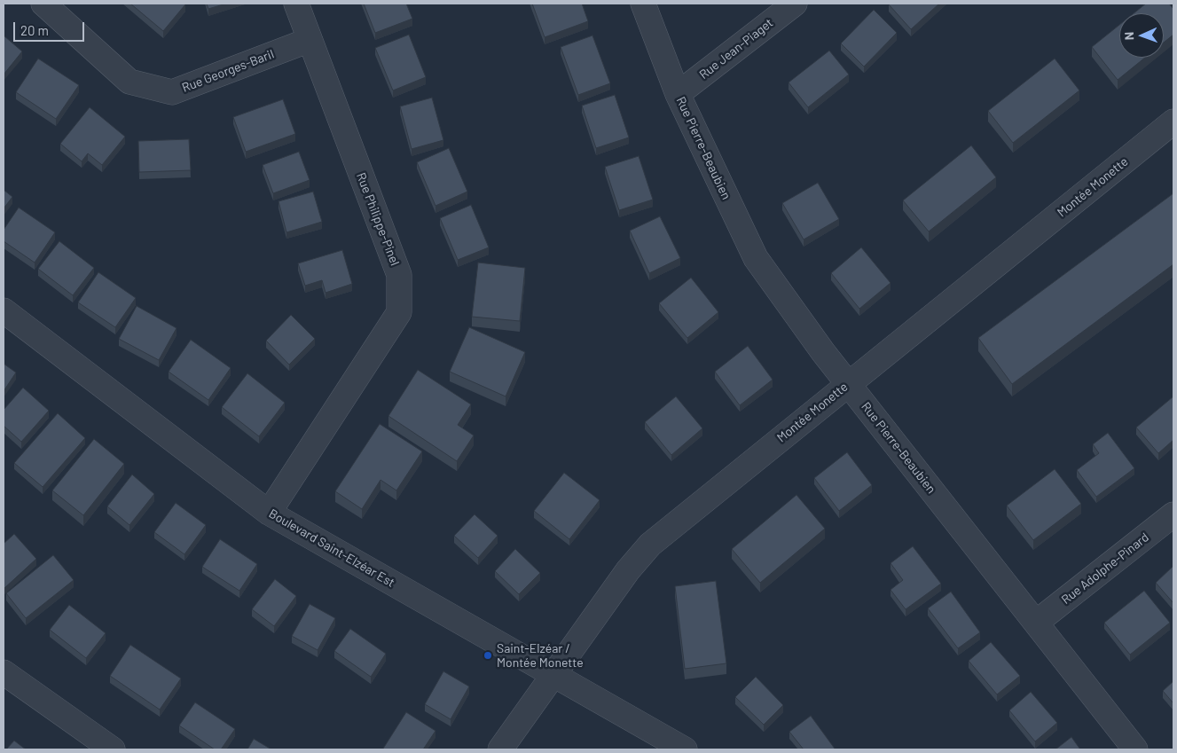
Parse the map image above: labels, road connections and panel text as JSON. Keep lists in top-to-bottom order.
{
  "streets": {
    "street": [
      "Rue Jean-Piaget",
      "Rue Georges-Baril",
      "Rue Pierre-Beaubien",
      "Montée Monette",
      "Rue Philippe-Pinel",
      "Boulevard Saint-Elzéar Est",
      "Rue Adolphe-Pinard"
    ]
  },
  "crossings": [
    ["Rue Jean-Piaget", "Rue Pierre-Beaubien"],
    ["Rue Georges-Baril", "Rue Philippe-Pinel"],
    ["Rue Pierre-Beaubien", "Montée Monette"],
    ["Rue Pierre-Beaubien", "Rue Adolphe-Pinard"],
    ["Montée Monette", "Boulevard Saint-Elzéar Est"],
    ["Rue Philippe-Pinel", "Boulevard Saint-Elzéar Est"]
  ],
  "places": ["Saint-Elzéar / Montée Monette"],
  "scale_bar": "20 m",
  "north": "left"
}
